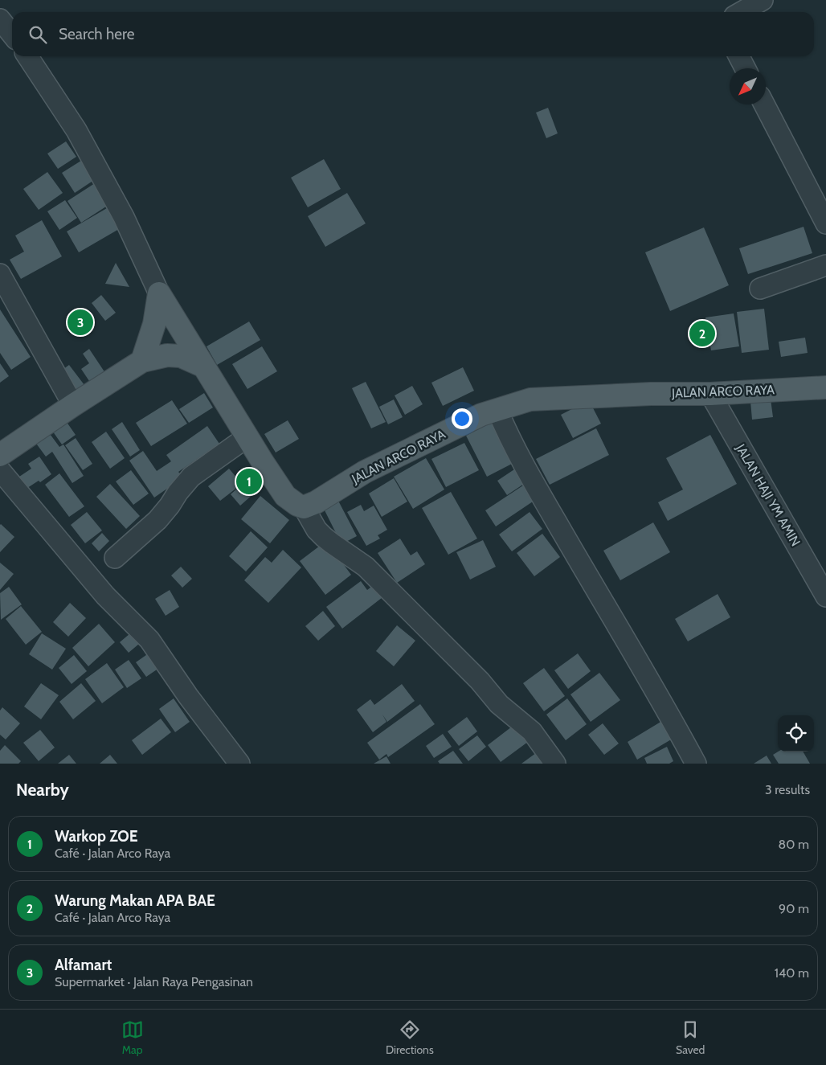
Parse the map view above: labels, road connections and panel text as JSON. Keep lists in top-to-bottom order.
{
  "streets": {
    "main road": ["JALAN ARCO RAYA"],
    "street": ["JALAN HAJI YM AMIN"]
  },
  "crossings": [
    ["JALAN ARCO RAYA", "JALAN HAJI YM AMIN"]
  ],
  "north": "bottom left",
  "page": {
    "search": "Search here",
    "pins": ["3", "2", "1"],
    "heading": ["Nearby", "3 results"],
    "list": [
      {
        "mark": "1",
        "name": "Warkop ZOE",
        "note": "Café · Jalan Arco Raya",
        "value": "80 m"
      },
      {
        "mark": "2",
        "name": "Warung Makan APA BAE",
        "note": "Café · Jalan Arco Raya",
        "value": "90 m"
      },
      {
        "mark": "3",
        "name": "Alfamart",
        "note": "Supermarket · Jalan Raya Pengasinan",
        "value": "140 m"
      }
    ],
    "nav": ["Map", "Directions", "Saved"]
  }
}
